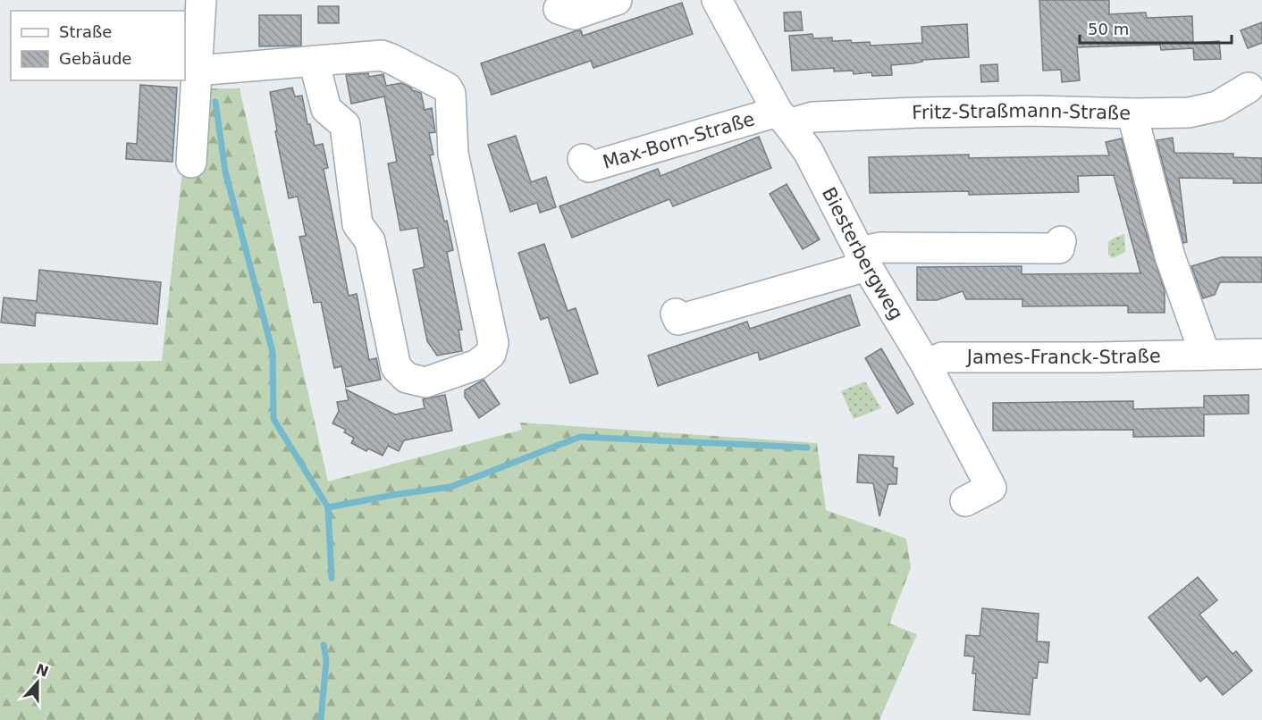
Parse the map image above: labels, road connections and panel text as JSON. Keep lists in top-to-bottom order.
{
  "streets": {
    "street": [
      "Fritz-Straßmann-Straße",
      "Max-Born-Straße",
      "Biesterbergweg",
      "James-Franck-Straße"
    ]
  },
  "crossings": [
    ["Fritz-Straßmann-Straße", "Max-Born-Straße"],
    ["Fritz-Straßmann-Straße", "Biesterbergweg"],
    ["Max-Born-Straße", "Biesterbergweg"],
    ["Biesterbergweg", "James-Franck-Straße"]
  ],
  "legend": ["Straße", "Gebäude"],
  "scale_bar": "50 m",
  "north": "top"
}
